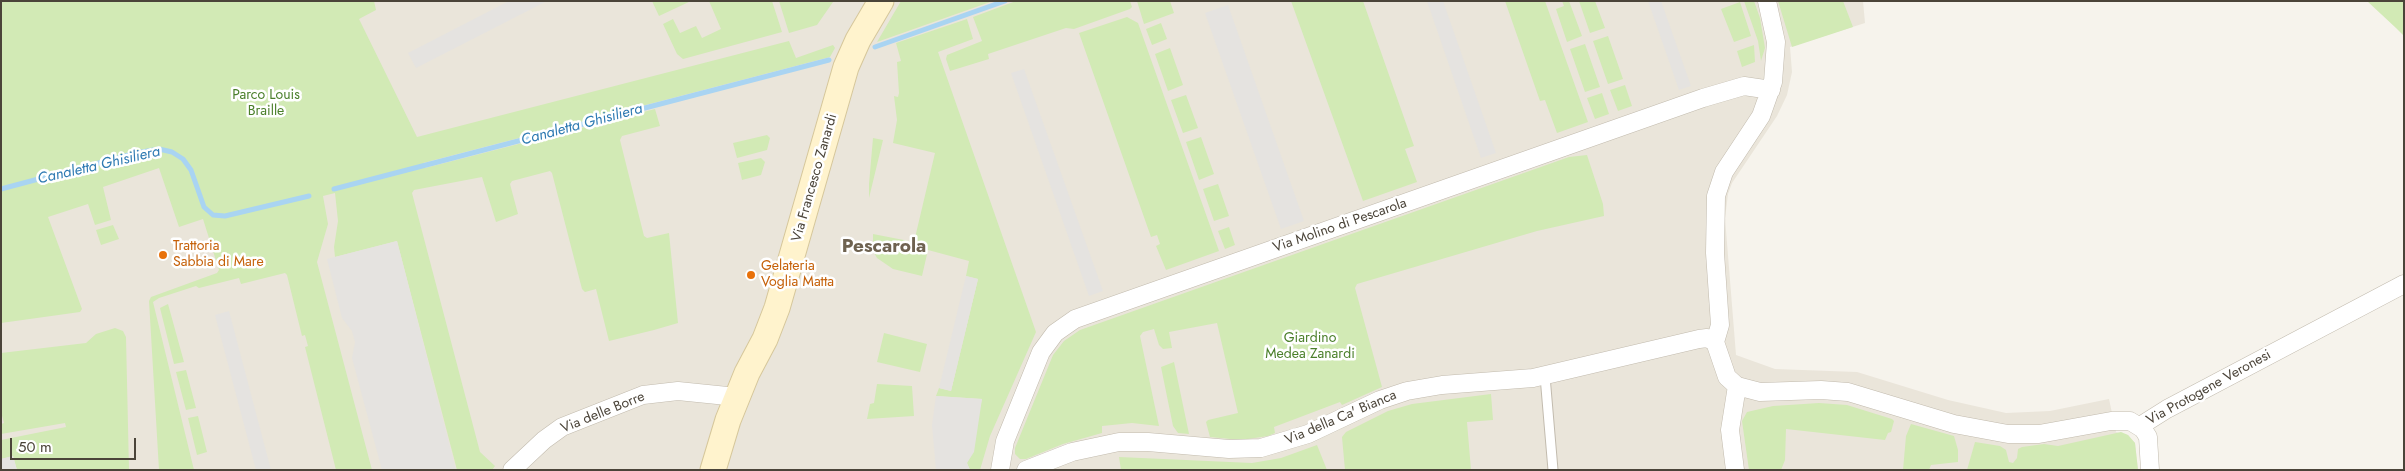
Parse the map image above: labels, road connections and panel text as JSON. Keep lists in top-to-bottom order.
{
  "streets": {
    "main road": ["Via Francesco Zanardi"],
    "street": [
      "Via Molino di Pescarola",
      "Via Protogene Veronesi",
      "Via delle Borre",
      "Via della Ca' Bianca"
    ]
  },
  "crossings": [
    ["Via Francesco Zanardi", "Via delle Borre"]
  ],
  "districts": ["Pescarola"],
  "water": ["Canaletta Ghisiliera"],
  "parks": ["Parco Louis Braille", "Giardino Medea Zanardi"],
  "places": ["Trattoria Sabbia di Mare", "Gelateria Voglia Matta"],
  "scale_bar": "50 m"
}
